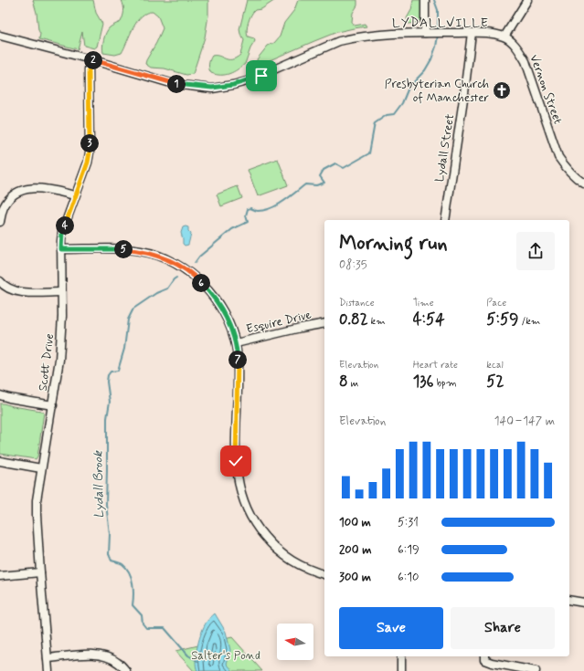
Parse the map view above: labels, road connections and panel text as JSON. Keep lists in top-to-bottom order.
{
  "streets": {
    "street": [
      "Vernon Street",
      "Lydall Street",
      "Esquire Drive",
      "Scott Drive"
    ]
  },
  "crossings": [
    ["Vernon Street", "Lydall Street"],
    ["Vernon Street", "Scott Drive"]
  ],
  "districts": ["LYDALLVILLE"],
  "water": ["Lydall Brook"],
  "parks": ["Salter's Pond"],
  "places": {
    "church": ["Presbyterian Church of Manchester"]
  },
  "north": "left",
  "page": {
    "pins": [
      "2",
      "1",
      "3",
      "4",
      "5",
      "6",
      "7"
    ],
    "heading": ["Morning run", "08:35"],
    "stats": [
      ["Distance", "0.82 km"],
      ["Time", "4:54"],
      ["Pace", "5:59 /km"],
      ["Elevation", "8 m"],
      ["Heart rate", "136 bpm"],
      ["kcal", "52"]
    ],
    "chart": ["Elevation", "140–147 m"],
    "list": [
      {
        "name": "100 m",
        "note": "5:31"
      },
      {
        "name": "200 m",
        "note": "6:19"
      },
      {
        "name": "300 m",
        "note": "6:10"
      }
    ],
    "buttons": ["Save", "Share"]
  }
}
